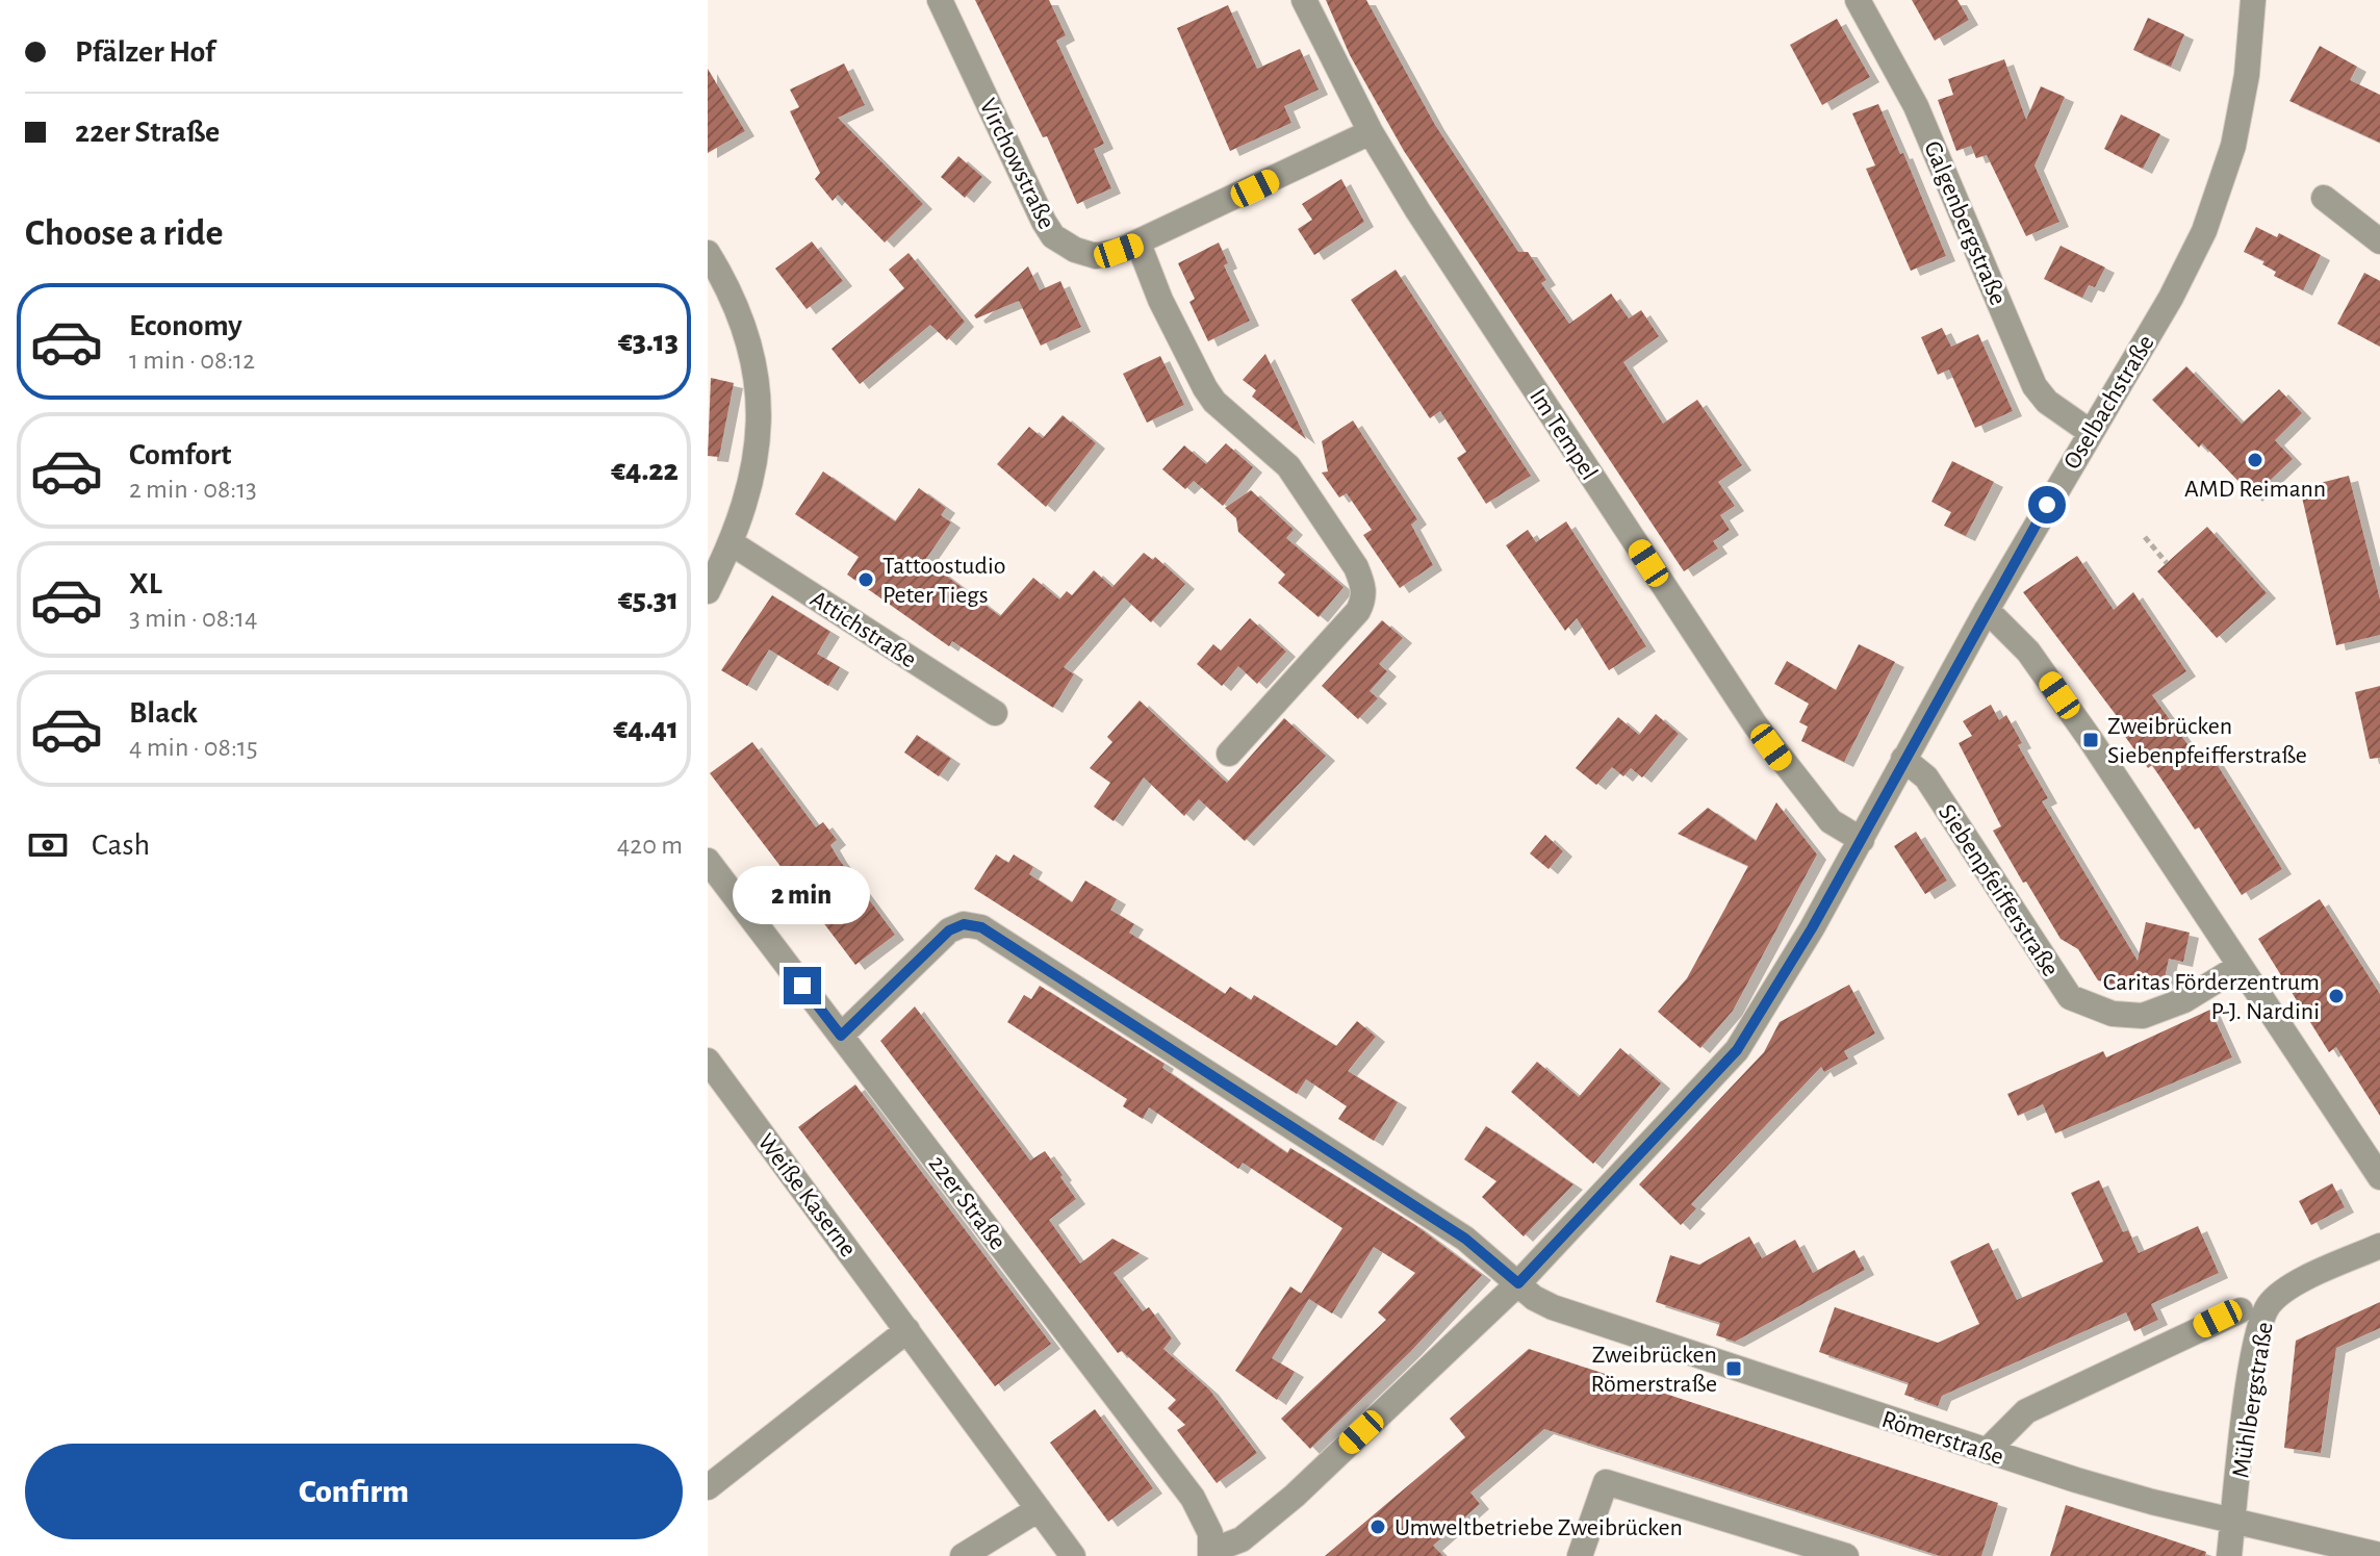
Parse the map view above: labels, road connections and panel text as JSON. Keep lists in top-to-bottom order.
{
  "streets": {
    "street": [
      "Virchowstraße",
      "Galgenbergstraße",
      "Oselbachstraße",
      "Im Tempel",
      "Attichstraße",
      "Siebenpfeifferstraße",
      "Weiße Kaserne",
      "22er Straße",
      "Mühlbergstraße",
      "Römerstraße"
    ]
  },
  "crossings": [
    ["Virchowstraße", "Im Tempel"],
    ["Galgenbergstraße", "Oselbachstraße"],
    ["Oselbachstraße", "Im Tempel"],
    ["Oselbachstraße", "Siebenpfeifferstraße"],
    ["Oselbachstraße", "22er Straße"],
    ["Oselbachstraße", "Römerstraße"],
    ["22er Straße", "Römerstraße"],
    ["Mühlbergstraße", "Römerstraße"]
  ],
  "places": {
    "other": [
      "AMD Reimann",
      "Tattoostudio Peter Tiegs",
      "Caritas Förderzentrum P-J. Nardini",
      "Umweltbetriebe Zweibrücken"
    ],
    "transit": ["Zweibrücken Siebenpfeifferstraße", "Zweibrücken Römerstraße"]
  },
  "page": {
    "banner": ["Pfälzer Hof", "22er Straße"],
    "heading": "Choose a ride",
    "list": [
      {
        "name": "Economy",
        "note": "1 min · 08:12",
        "value": "€3.13"
      },
      {
        "name": "Comfort",
        "note": "2 min · 08:13",
        "value": "€4.22"
      },
      {
        "name": "XL",
        "note": "3 min · 08:14",
        "value": "€5.31"
      },
      {
        "name": "Black",
        "note": "4 min · 08:15",
        "value": "€4.41"
      }
    ],
    "pay": ["Cash", "420 m"],
    "bubble": "2 min",
    "buttons": "Confirm"
  }
}
